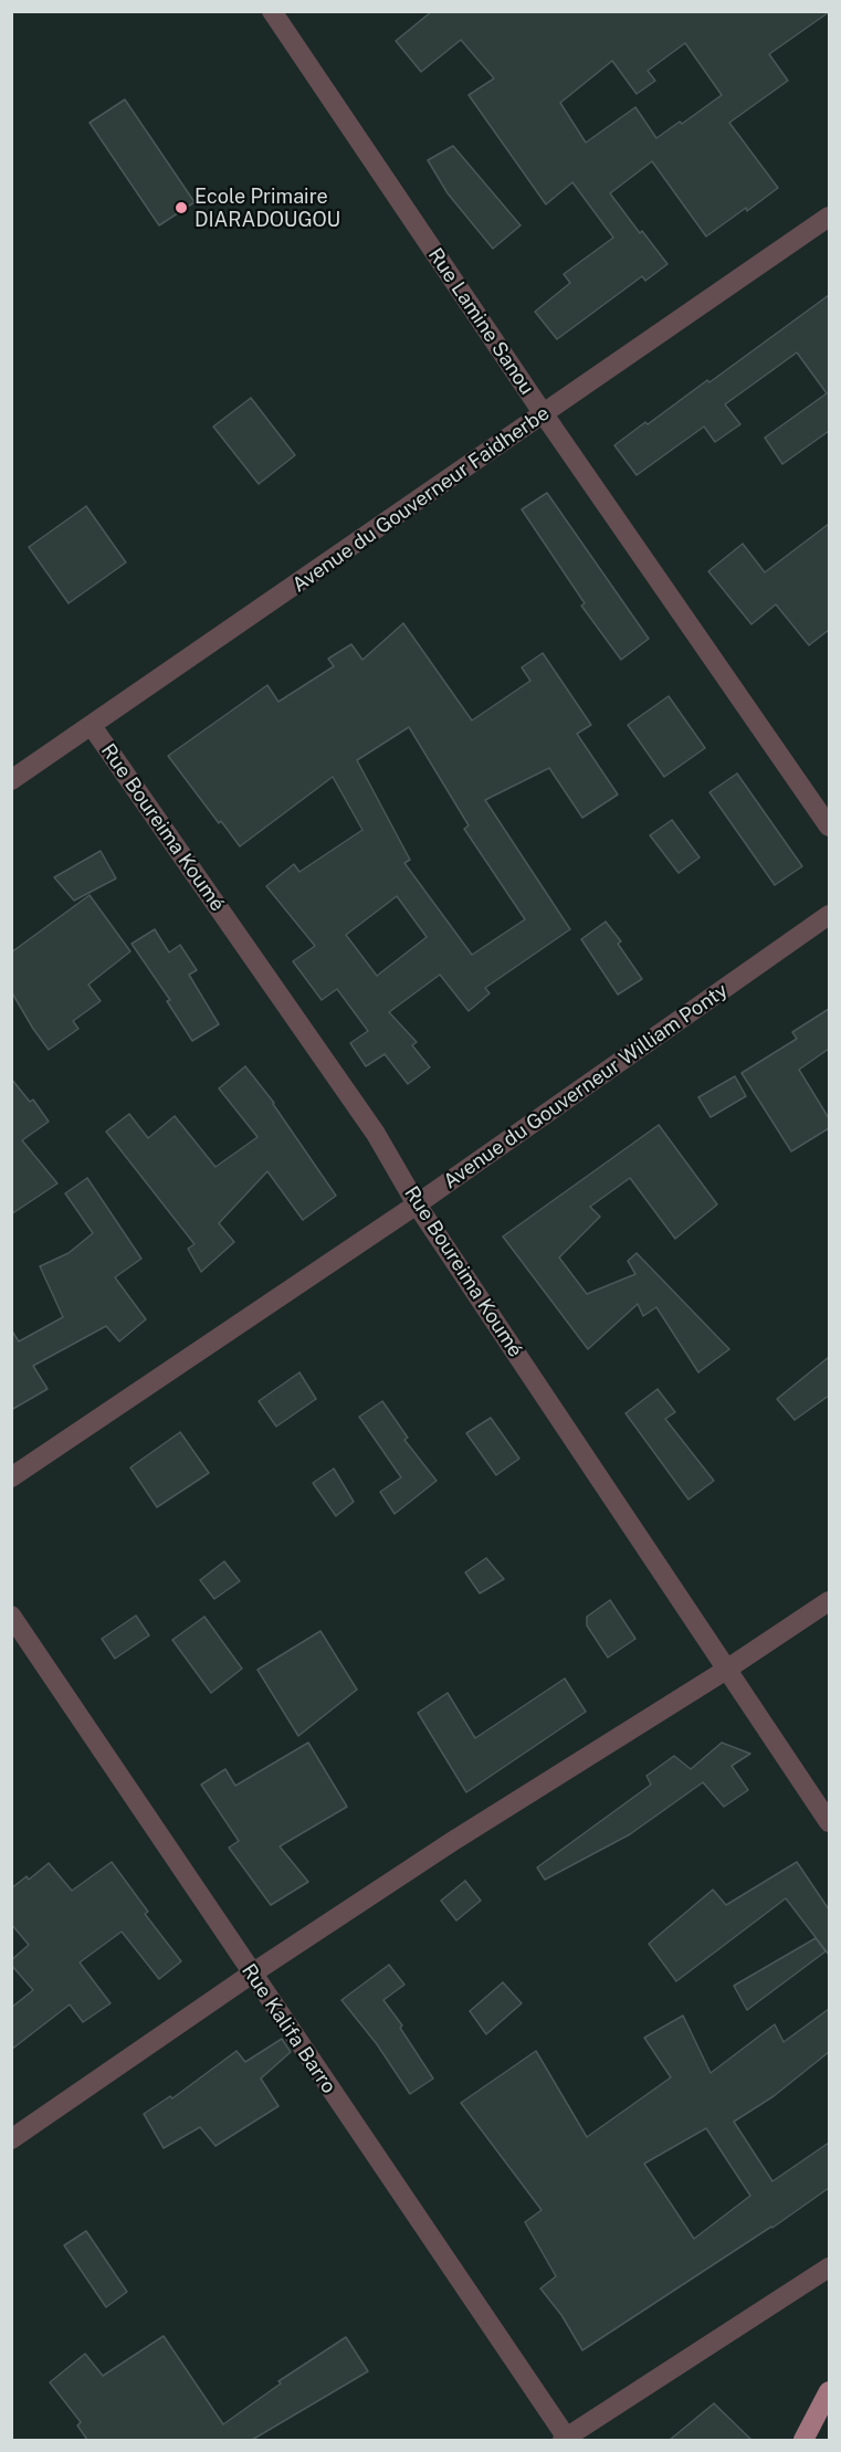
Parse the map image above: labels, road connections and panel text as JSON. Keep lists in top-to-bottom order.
{
  "streets": {
    "street": [
      "Rue Lamine Sanou",
      "Avenue du Gouverneur Faidherbe",
      "Rue Boureima Koumé",
      "Avenue du Gouverneur William Ponty",
      "Rue Kalifa Barro"
    ]
  },
  "crossings": [
    ["Rue Lamine Sanou", "Avenue du Gouverneur Faidherbe"],
    ["Avenue du Gouverneur Faidherbe", "Rue Boureima Koumé"],
    ["Rue Boureima Koumé", "Avenue du Gouverneur William Ponty"]
  ],
  "places": ["Ecole Primaire DIARADOUGOU"]
}
